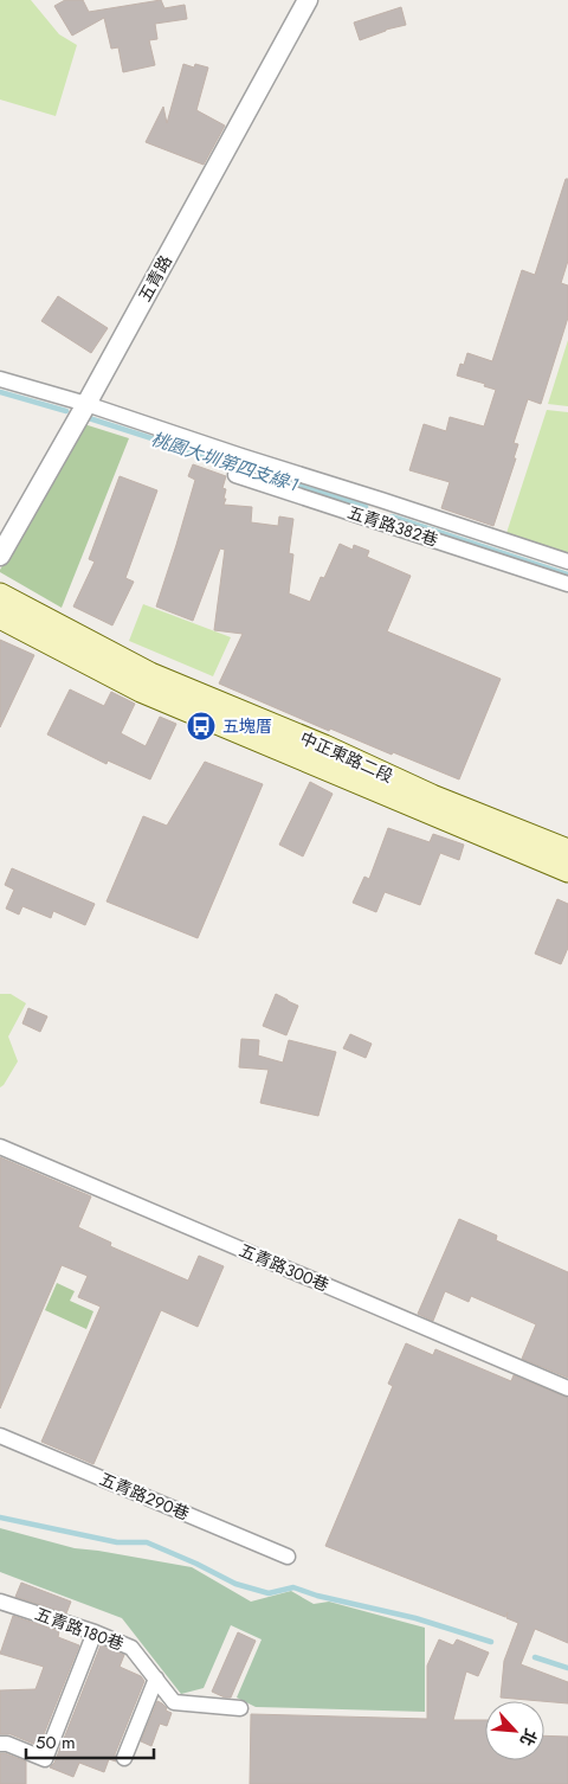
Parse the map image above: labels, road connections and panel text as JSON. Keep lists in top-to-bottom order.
{
  "streets": {
    "main road": ["中正東路二段"],
    "street": [
      "五青路",
      "五青路382巷",
      "五青路300巷",
      "五青路290巷",
      "五青路180巷"
    ]
  },
  "crossings": [
    ["五青路", "五青路382巷"]
  ],
  "water": ["桃園大圳第四支線-1"],
  "places": {
    "bus stop": ["五塊厝"]
  },
  "scale_bar": "50 m",
  "north": "bottom right"
}
